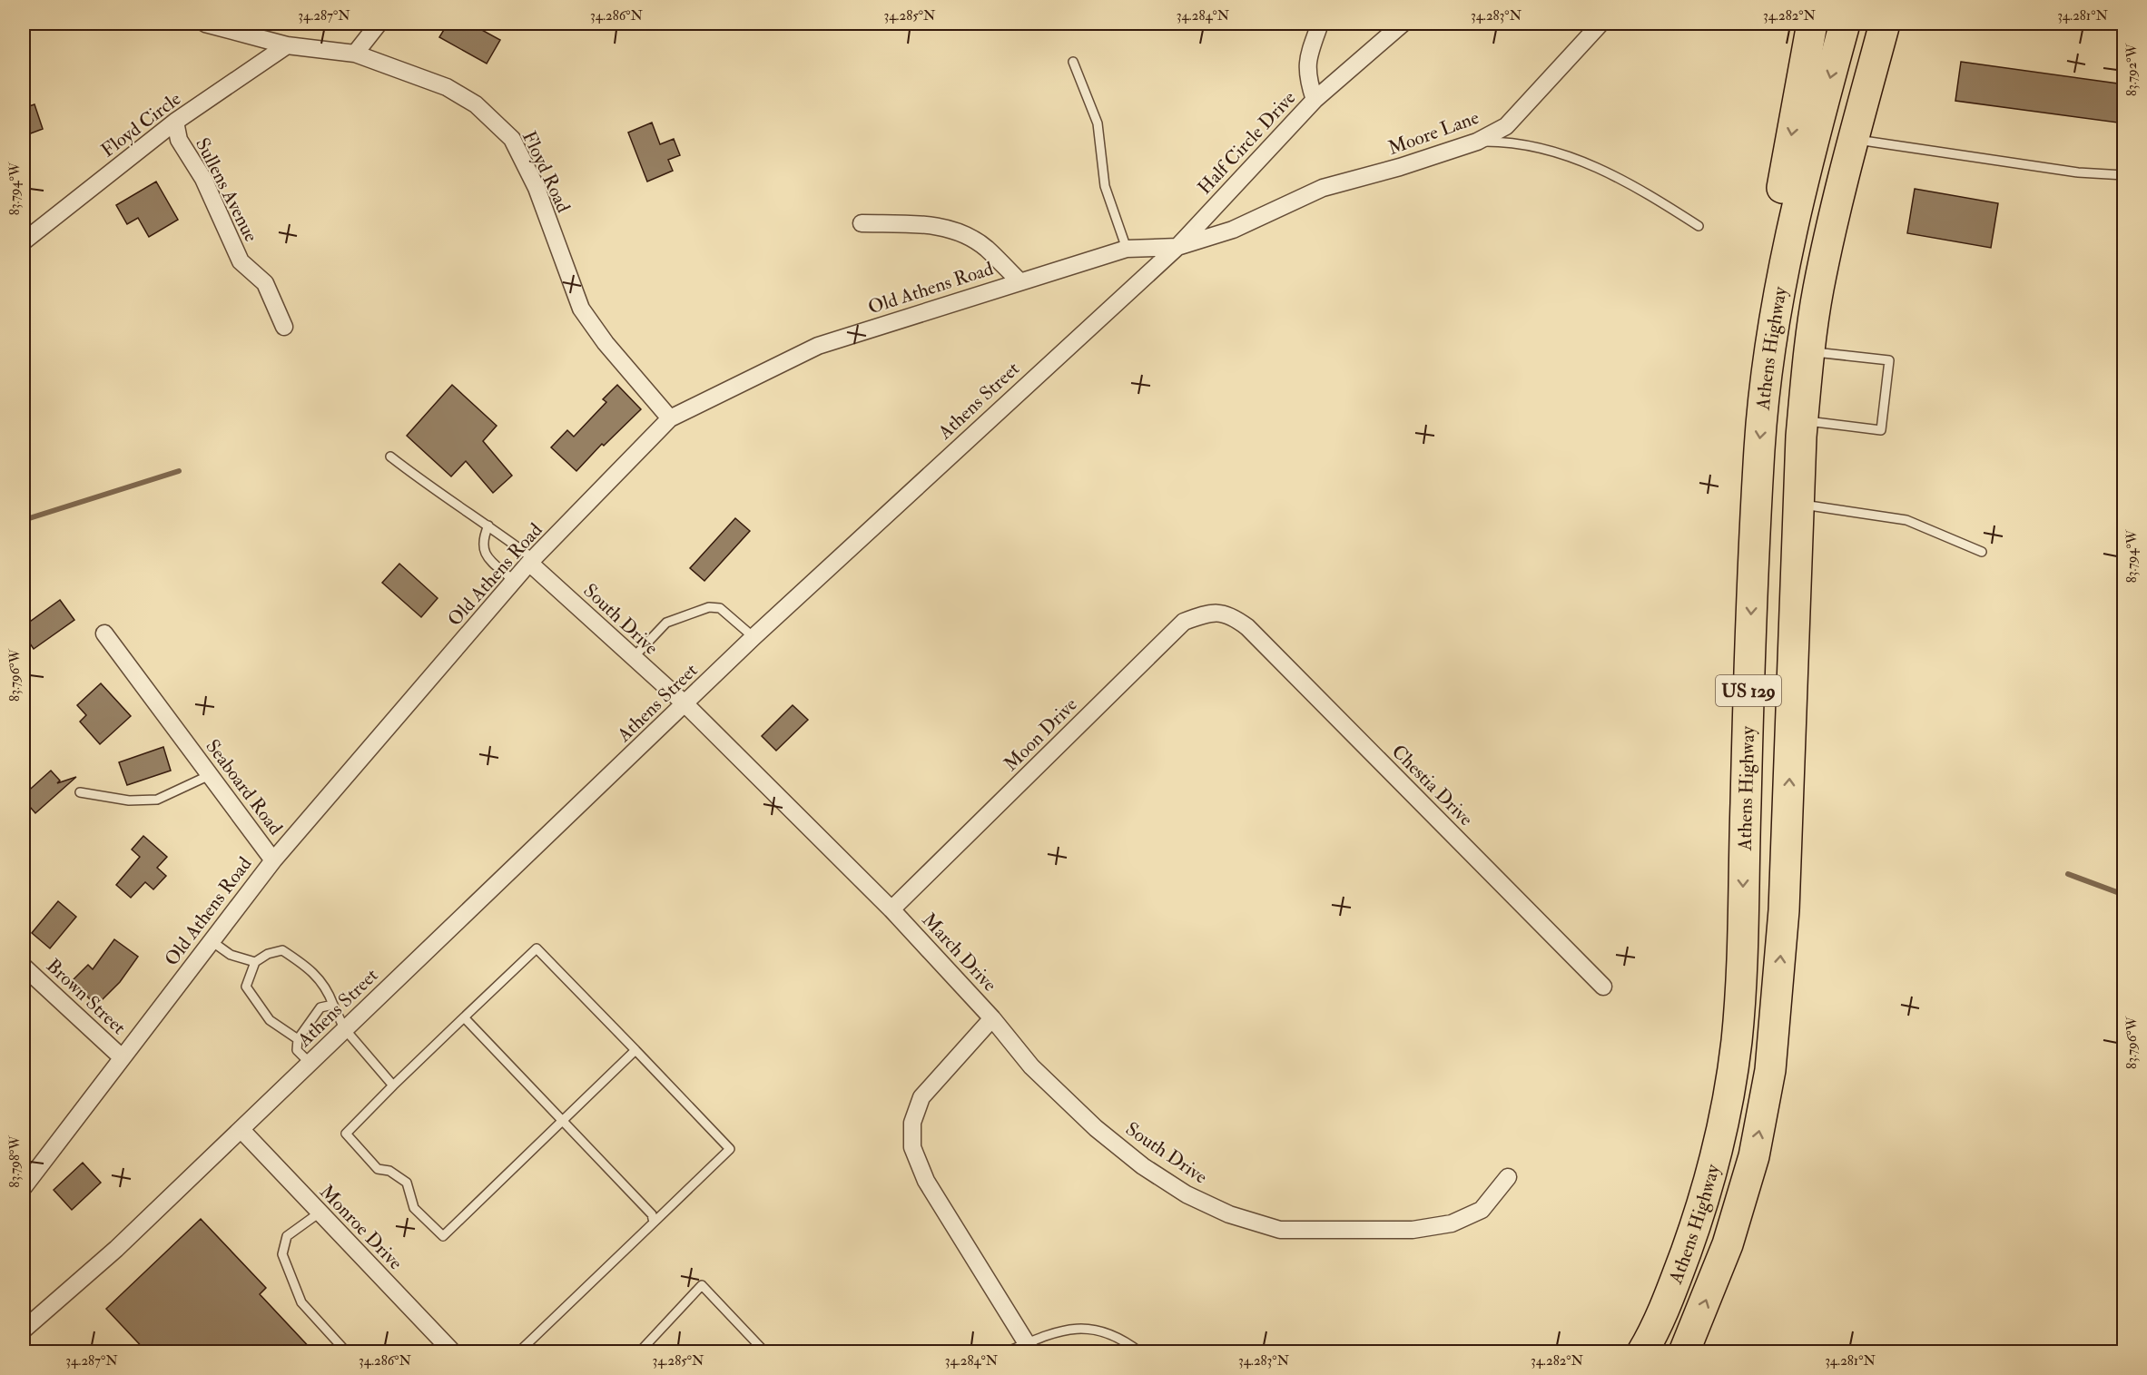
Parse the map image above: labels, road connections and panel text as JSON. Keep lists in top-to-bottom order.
{
  "streets": {
    "highway": ["Athens Highway", "US 129"],
    "street": [
      "Floyd Circle",
      "Moore Lane",
      "Half Circle Drive",
      "Floyd Road",
      "Sullens Avenue",
      "Old Athens Road",
      "Athens Street",
      "South Drive",
      "Moon Drive",
      "Chestia Drive",
      "Seaboard Road",
      "March Drive",
      "Brown Street",
      "Monroe Drive"
    ]
  },
  "crossings": [
    ["Floyd Circle", "Floyd Road"],
    ["Floyd Circle", "Sullens Avenue"],
    ["Moore Lane", "Athens Street"],
    ["Half Circle Drive", "Old Athens Road"],
    ["Half Circle Drive", "Athens Street"],
    ["Floyd Road", "Old Athens Road"],
    ["Old Athens Road", "Athens Street"],
    ["Old Athens Road", "South Drive"],
    ["Old Athens Road", "Seaboard Road"],
    ["Old Athens Road", "Brown Street"],
    ["Athens Street", "South Drive"],
    ["Athens Street", "March Drive"],
    ["Athens Street", "Monroe Drive"],
    ["South Drive", "March Drive"],
    ["Moon Drive", "Chestia Drive"],
    ["Moon Drive", "March Drive"]
  ],
  "coordinates": [
    "34.287°N",
    "34.286°N",
    "34.285°N",
    "34.284°N",
    "34.283°N",
    "34.282°N",
    "34.281°N",
    "83.792°W",
    "83.794°W",
    "83.796°W",
    "83.798°W"
  ]
}
